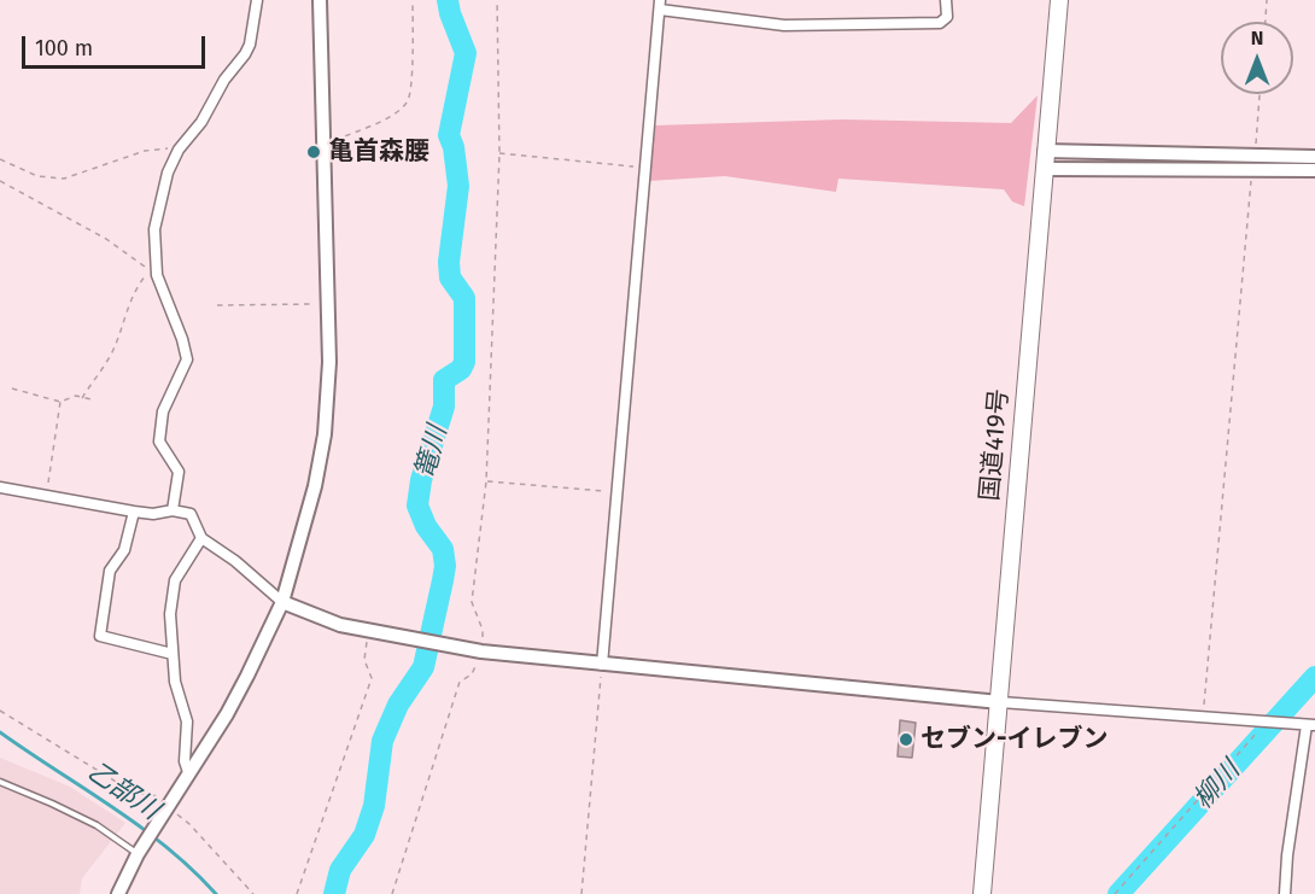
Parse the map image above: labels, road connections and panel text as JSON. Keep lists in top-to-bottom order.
{
  "streets": {
    "highway": ["国道419号"]
  },
  "water": ["篭川", "柳川", "乙部川"],
  "places": ["亀首森腰", "セブン-イレブン"],
  "scale_bar": "100 m",
  "north": "top"
}
